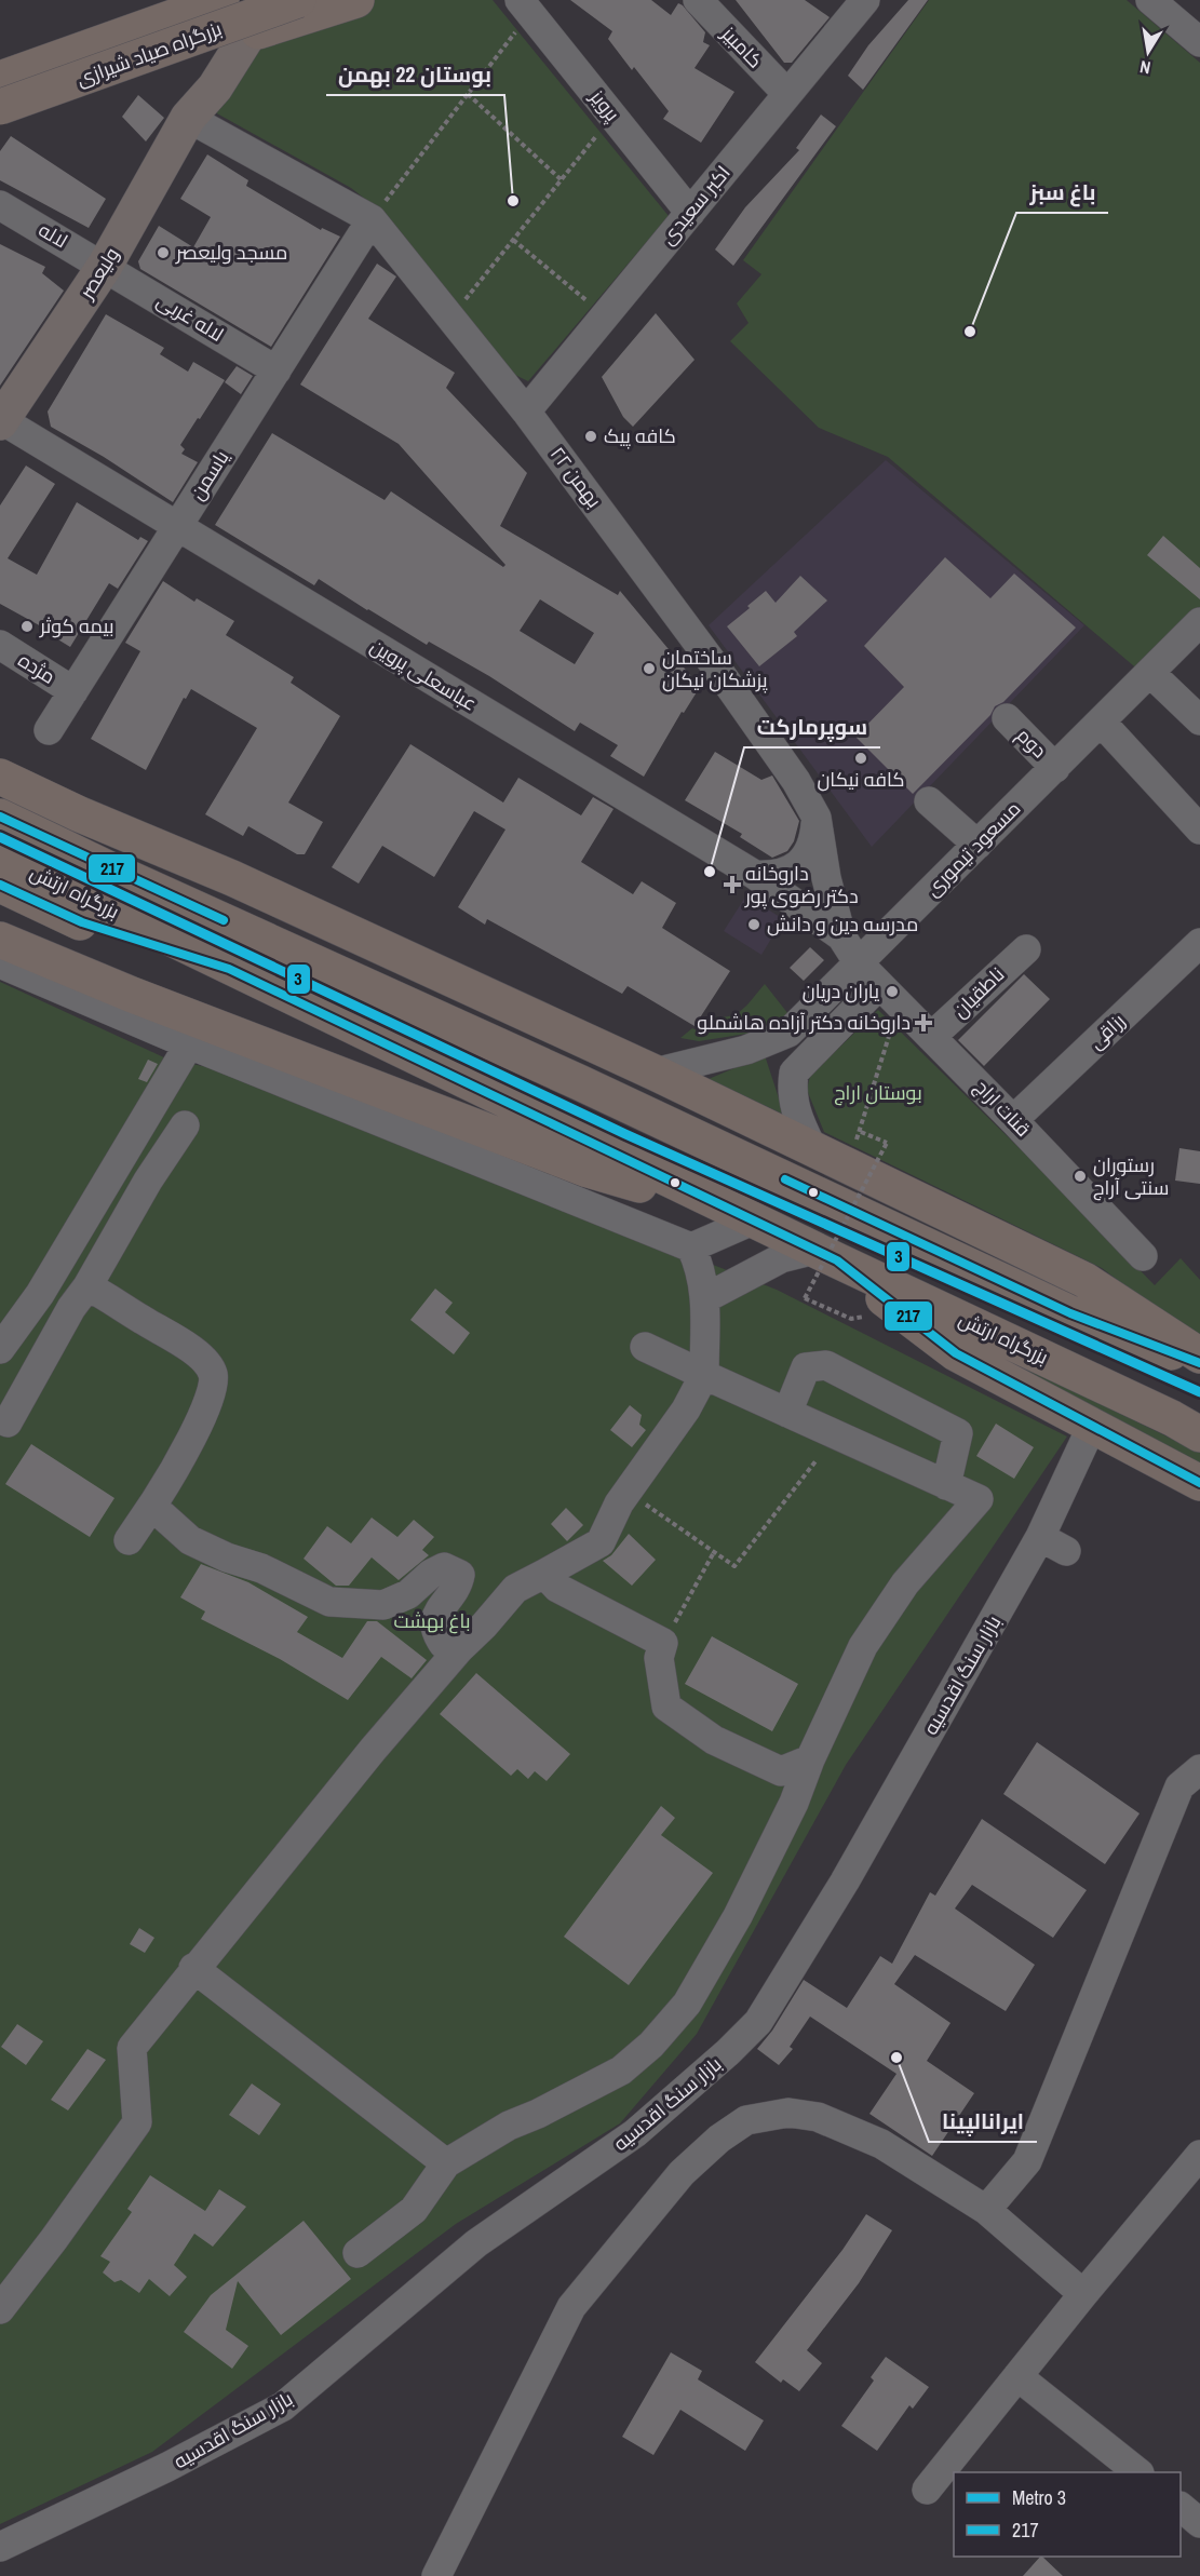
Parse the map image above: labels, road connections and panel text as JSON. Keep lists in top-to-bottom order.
{
  "streets": {
    "highway": ["بزرگراه صیاد شیرازی", "بزرگراه ارتش"],
    "main road": ["ولیعصر"],
    "street": [
      "کامبیز",
      "پرویز",
      "اکبر سعیدی",
      "لاله",
      "لاله غربی",
      "یاسمن",
      "۲۲ بهمن",
      "مژده",
      "عباسعلی پروین",
      "دوم",
      "مسعود تیموری",
      "ناطقیان",
      "رزاقی",
      "قنات اراج",
      "بازار سنگ اقدسیه"
    ]
  },
  "crossings": [
    ["کامبیز", "اکبر سعیدی"],
    ["بزرگراه صیاد شیرازی", "ولیعصر"],
    ["پرویز", "اکبر سعیدی"],
    ["اکبر سعیدی", "۲۲ بهمن"],
    ["لاله", "ولیعصر"],
    ["لاله", "لاله غربی"],
    ["ولیعصر", "لاله غربی"],
    ["ولیعصر", "۲۲ بهمن"],
    ["ولیعصر", "عباسعلی پروین"],
    ["لاله غربی", "یاسمن"],
    ["یاسمن", "۲۲ بهمن"],
    ["یاسمن", "مژده"],
    ["یاسمن", "عباسعلی پروین"],
    ["۲۲ بهمن", "عباسعلی پروین"],
    ["۲۲ بهمن", "قنات اراج"],
    ["عباسعلی پروین", "قنات اراج"],
    ["دوم", "مسعود تیموری"],
    ["مسعود تیموری", "قنات اراج"],
    ["ناطقیان", "قنات اراج"],
    ["رزاقی", "قنات اراج"]
  ],
  "parks": ["بوستان اراج", "باغ بهشت"],
  "places": {
    "other": [
      "بوستان 22 بهمن",
      "مسجد ولیعصر",
      "باغ سبز",
      "کافه پیک",
      "بیمه کوثر",
      "ساختمان پزشکان نیکان",
      "کافه نیکان",
      "سوپرمارکت",
      "مدرسه دین و دانش",
      "یاران دریان",
      "رستوران سنتی آراج",
      "ایرانالپینا"
    ],
    "health": ["داروخانه دکتر رضوی پور", "داروخانه دکتر آزاده هاشملو"]
  },
  "lines": ["transit line 217", "metro line 3"],
  "legend": ["Metro 3", "217"],
  "north": "bottom"
}
